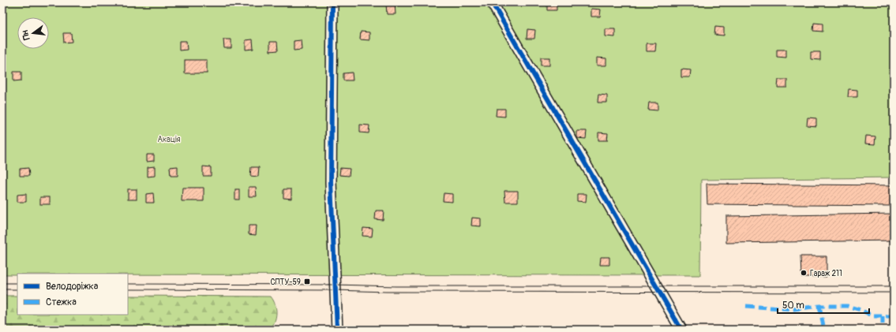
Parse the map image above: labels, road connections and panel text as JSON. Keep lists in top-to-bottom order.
{
  "parks": ["Акація"],
  "places": {
    "other": ["Гараж 211"],
    "transit": ["СПТУ-59"]
  },
  "legend": ["Велодоріжка", "Стежка"],
  "scale_bar": "50 m",
  "north": "left"
}
